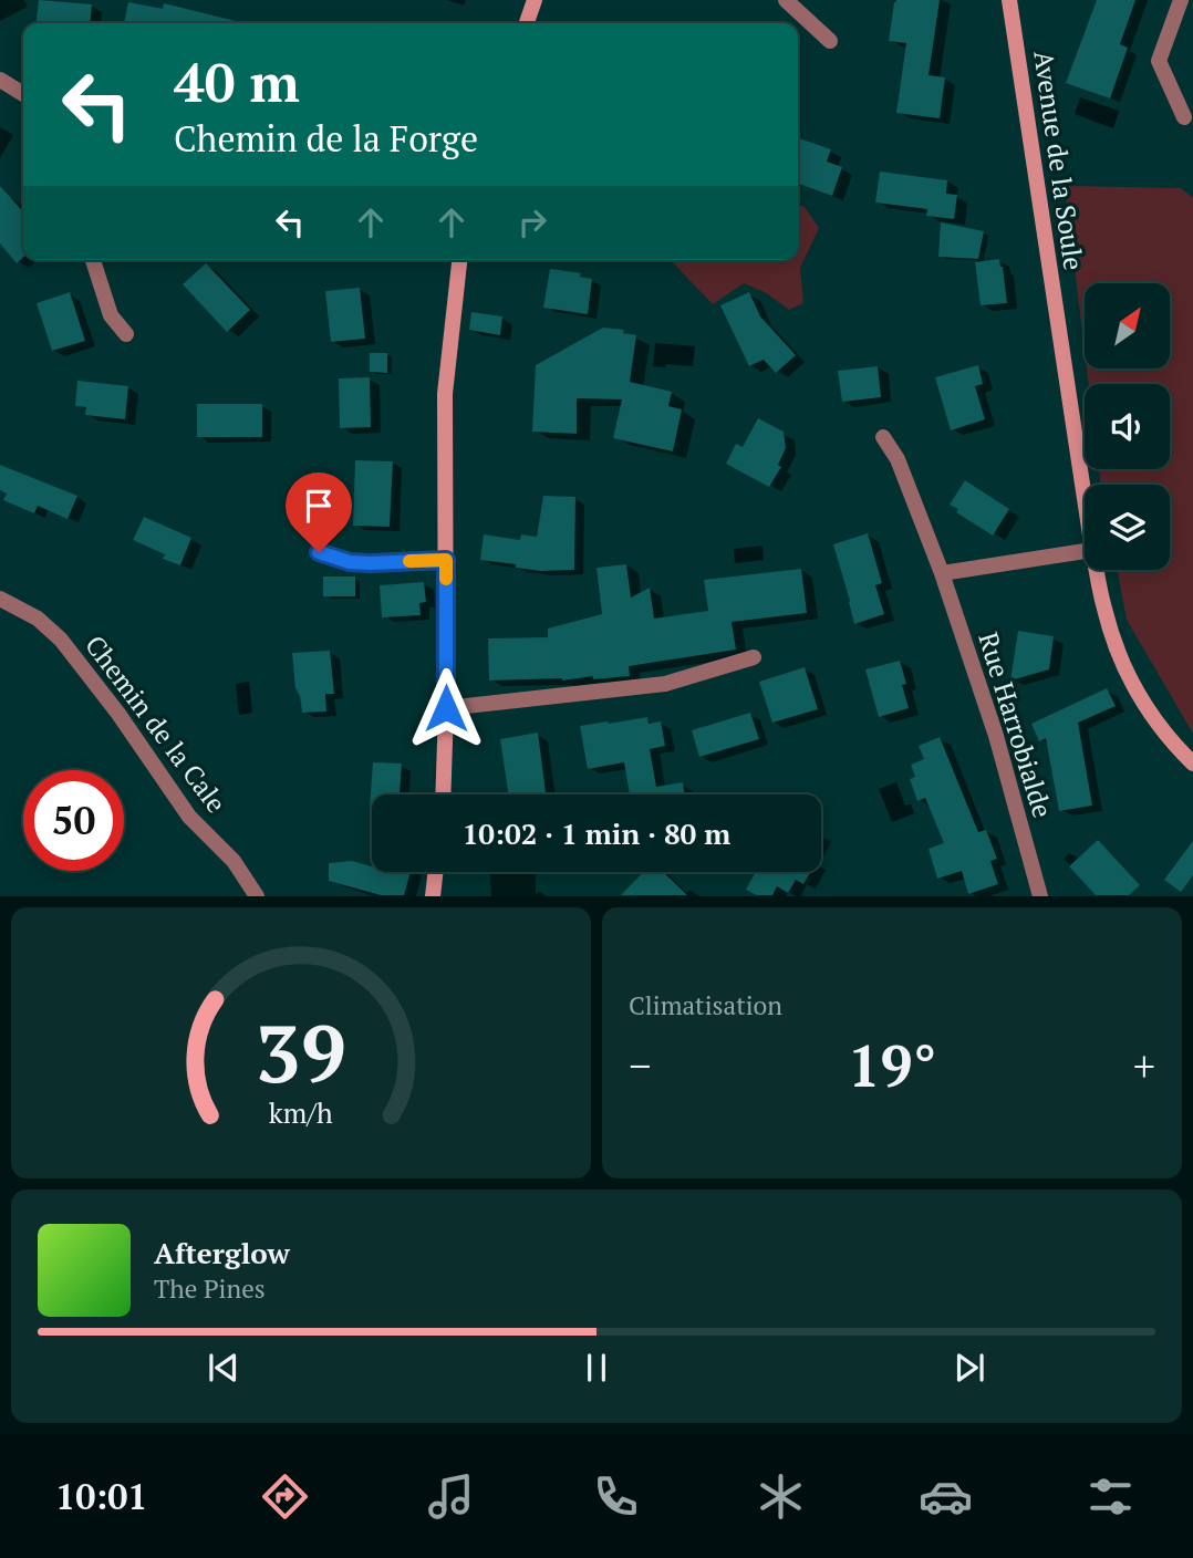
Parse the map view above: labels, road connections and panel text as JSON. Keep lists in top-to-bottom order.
{
  "streets": {
    "street": ["Avenue de la Soule", "Chemin de la Cale", "Rue Harrobialde"]
  },
  "north": "top right",
  "page": {
    "turn": ["40 m", "Chemin de la Forge"],
    "limit": "50",
    "trip": "10:02 · 1 min · 80 m",
    "tile": "Climatisation",
    "heat": ["−", "19°", "+"],
    "song": ["Afterglow", "The Pines"],
    "tabs": "10:01",
    "gauge": ["39", "km/h"]
  }
}
